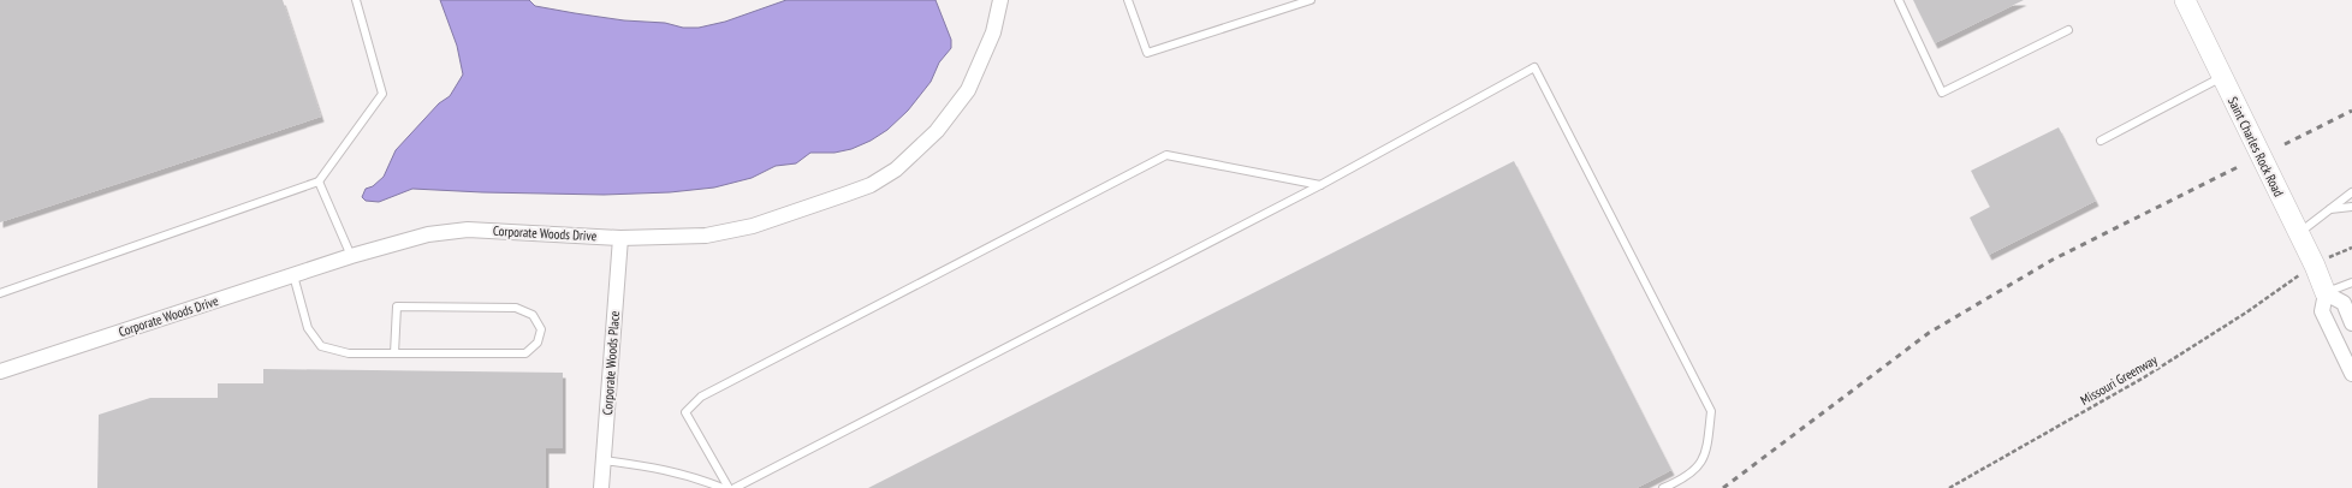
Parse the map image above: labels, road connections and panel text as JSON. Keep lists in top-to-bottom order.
{
  "streets": {
    "street": ["Saint Charles Rock Road", "Corporate Woods Drive", "Corporate Woods Place"],
    "path": ["Missouri Greenway"]
  },
  "crossings": [
    ["Corporate Woods Drive", "Corporate Woods Place"]
  ]
}
